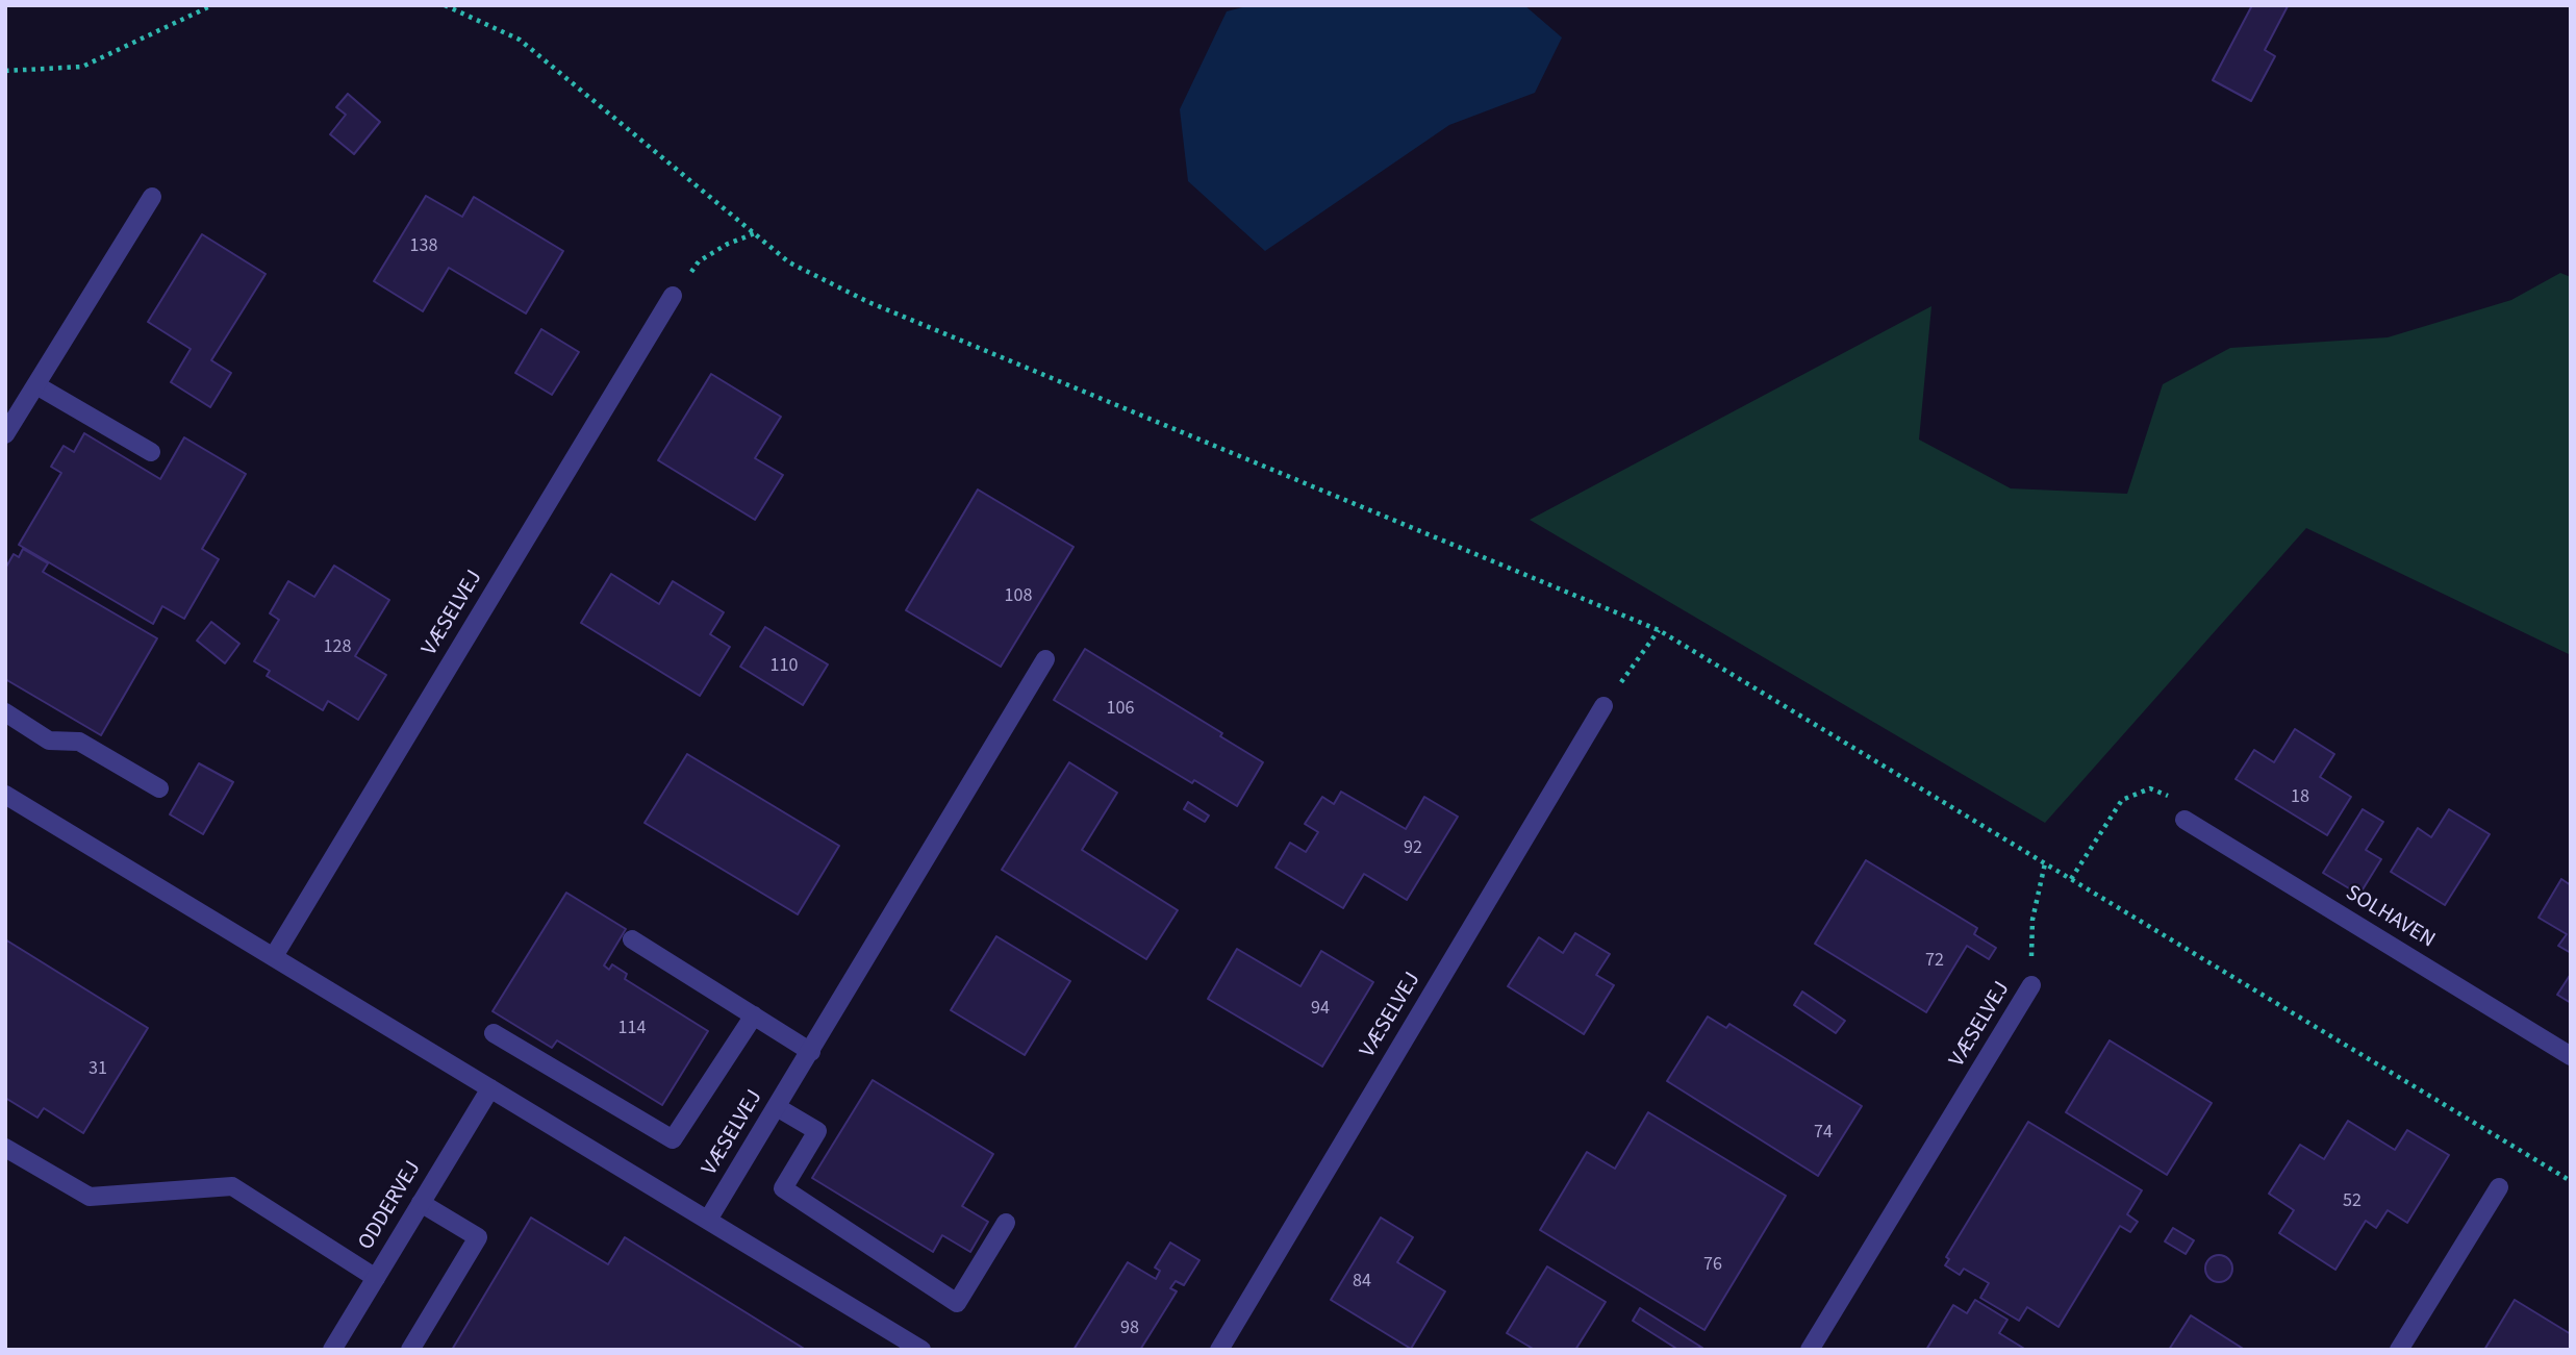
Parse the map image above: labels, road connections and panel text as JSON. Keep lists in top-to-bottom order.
{
  "streets": {
    "street": ["VÆSELVEJ", "SOLHAVEN", "ODDERVEJ"]
  },
  "house_numbers": [
    "138",
    "108",
    "128",
    "110",
    "106",
    "18",
    "92",
    "72",
    "94",
    "114",
    "31",
    "74",
    "52",
    "76",
    "84",
    "98"
  ]
}
